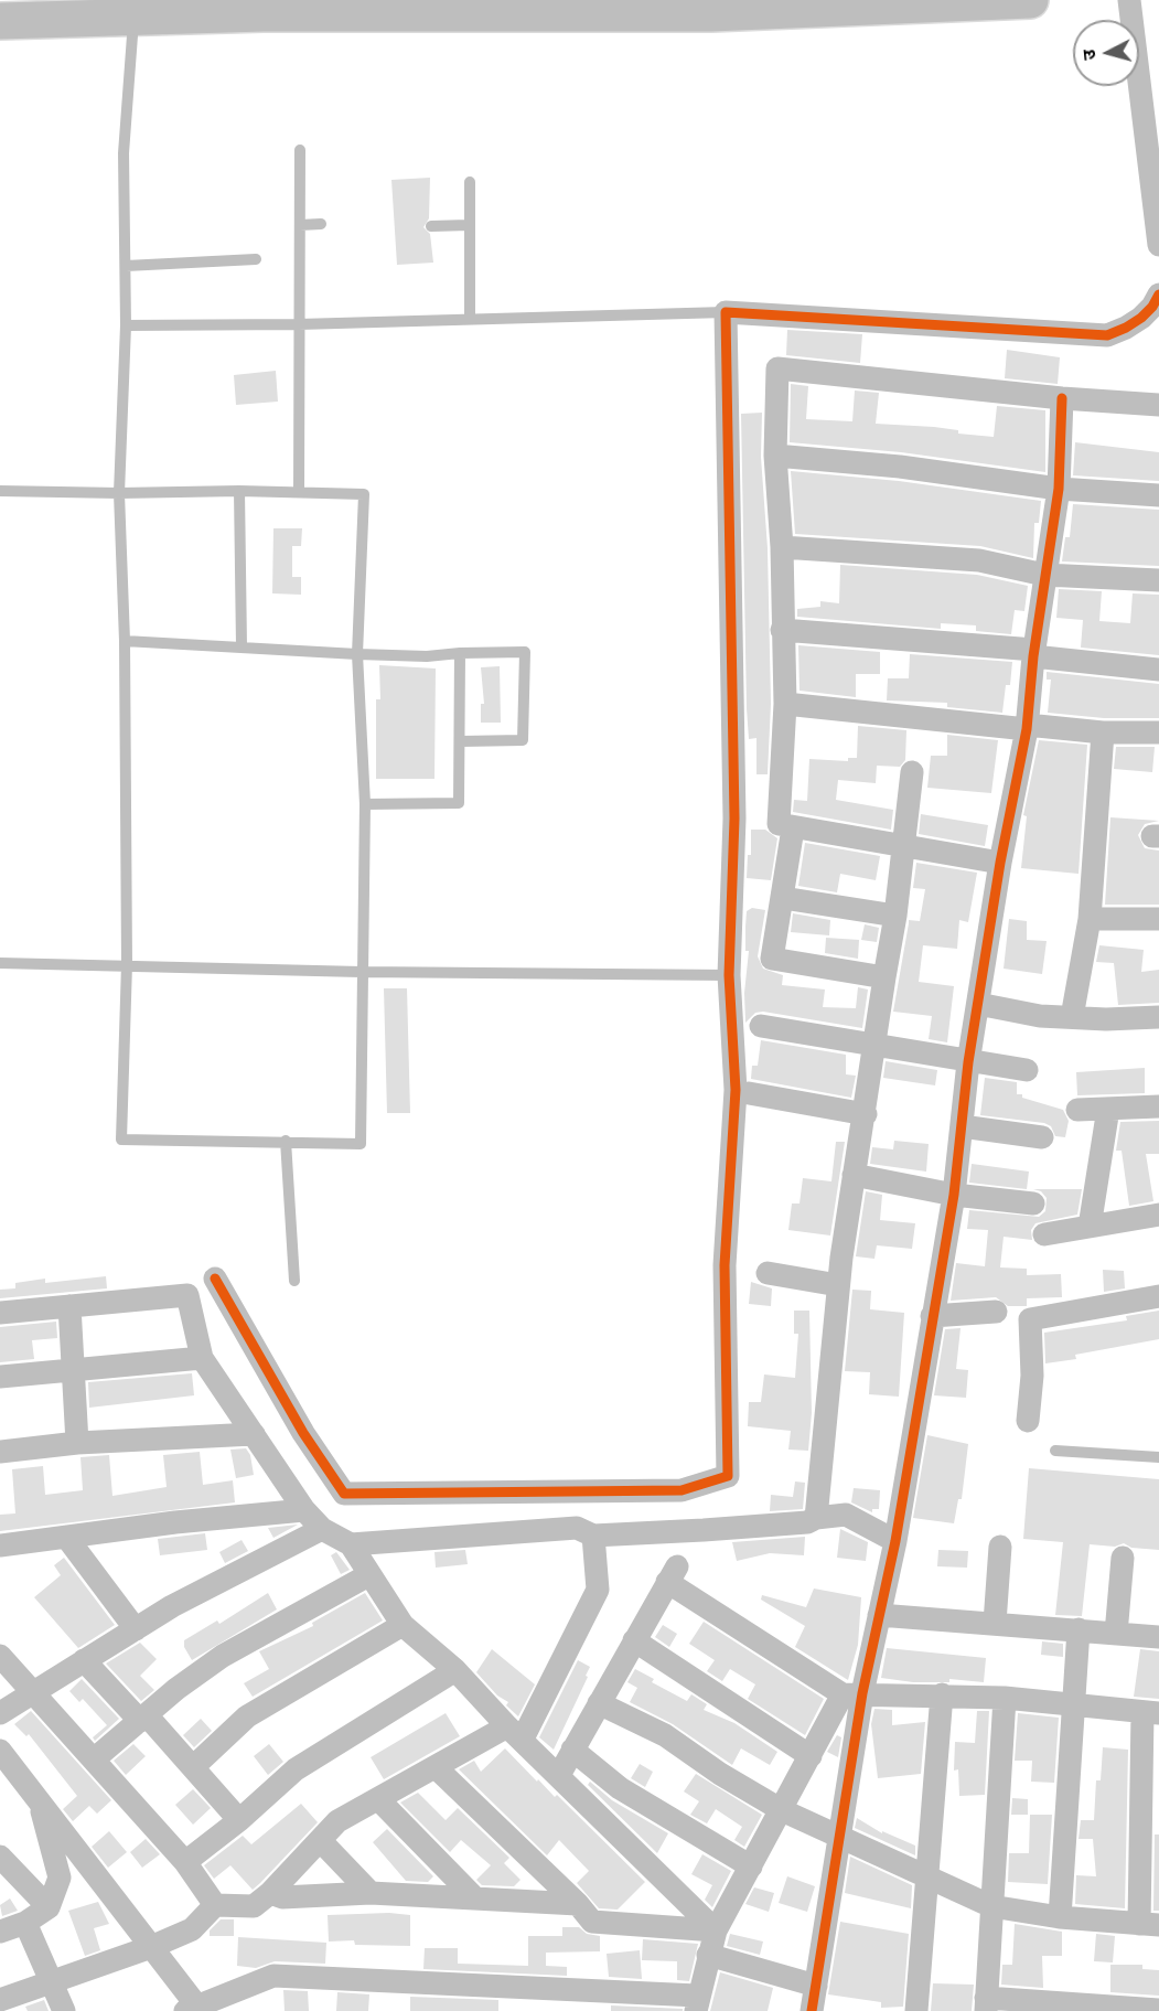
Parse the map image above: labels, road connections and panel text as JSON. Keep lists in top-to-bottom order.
{
  "north": "left"
}
